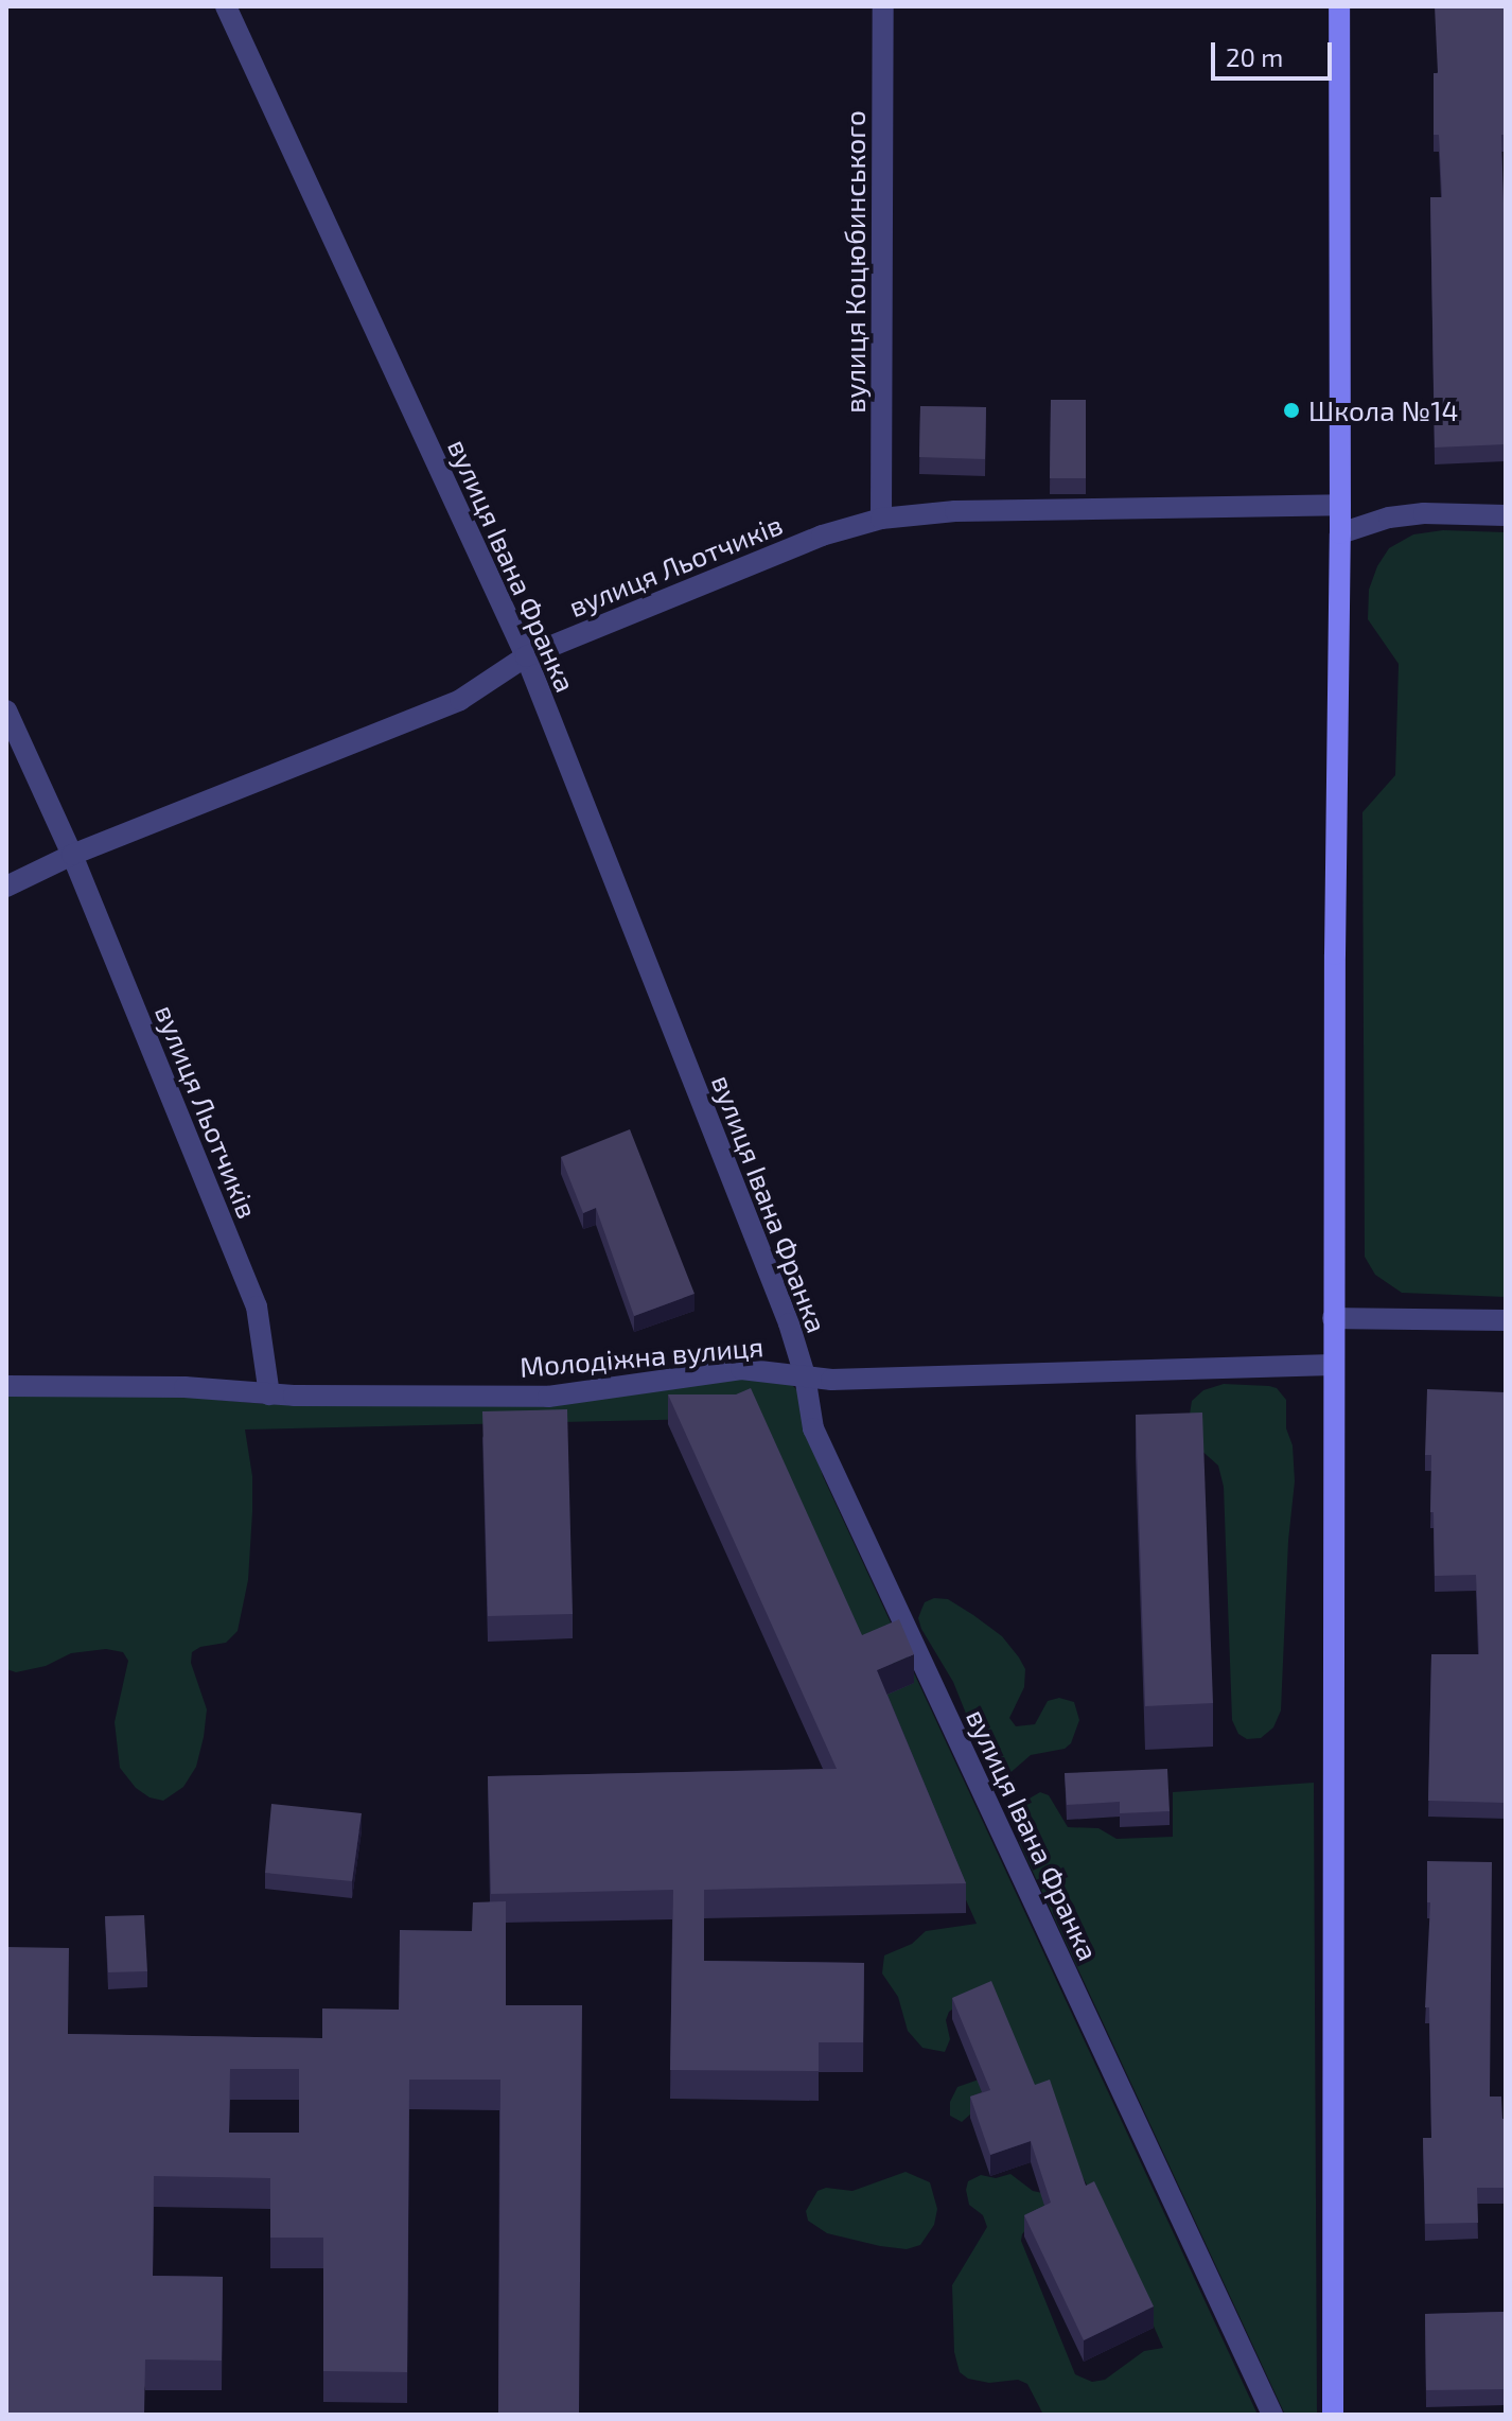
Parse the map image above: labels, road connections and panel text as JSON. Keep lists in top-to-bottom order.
{
  "streets": {
    "street": [
      "вулиця Коцюбинського",
      "вулиця Івана Франка",
      "вулиця Льотчиків",
      "Молодіжна вулиця"
    ]
  },
  "crossings": [
    ["вулиця Коцюбинського", "вулиця Льотчиків"],
    ["вулиця Івана Франка", "вулиця Льотчиків"],
    ["вулиця Івана Франка", "Молодіжна вулиця"],
    ["вулиця Льотчиків", "Молодіжна вулиця"]
  ],
  "places": ["Школа №14"],
  "scale_bar": "20 m"
}
